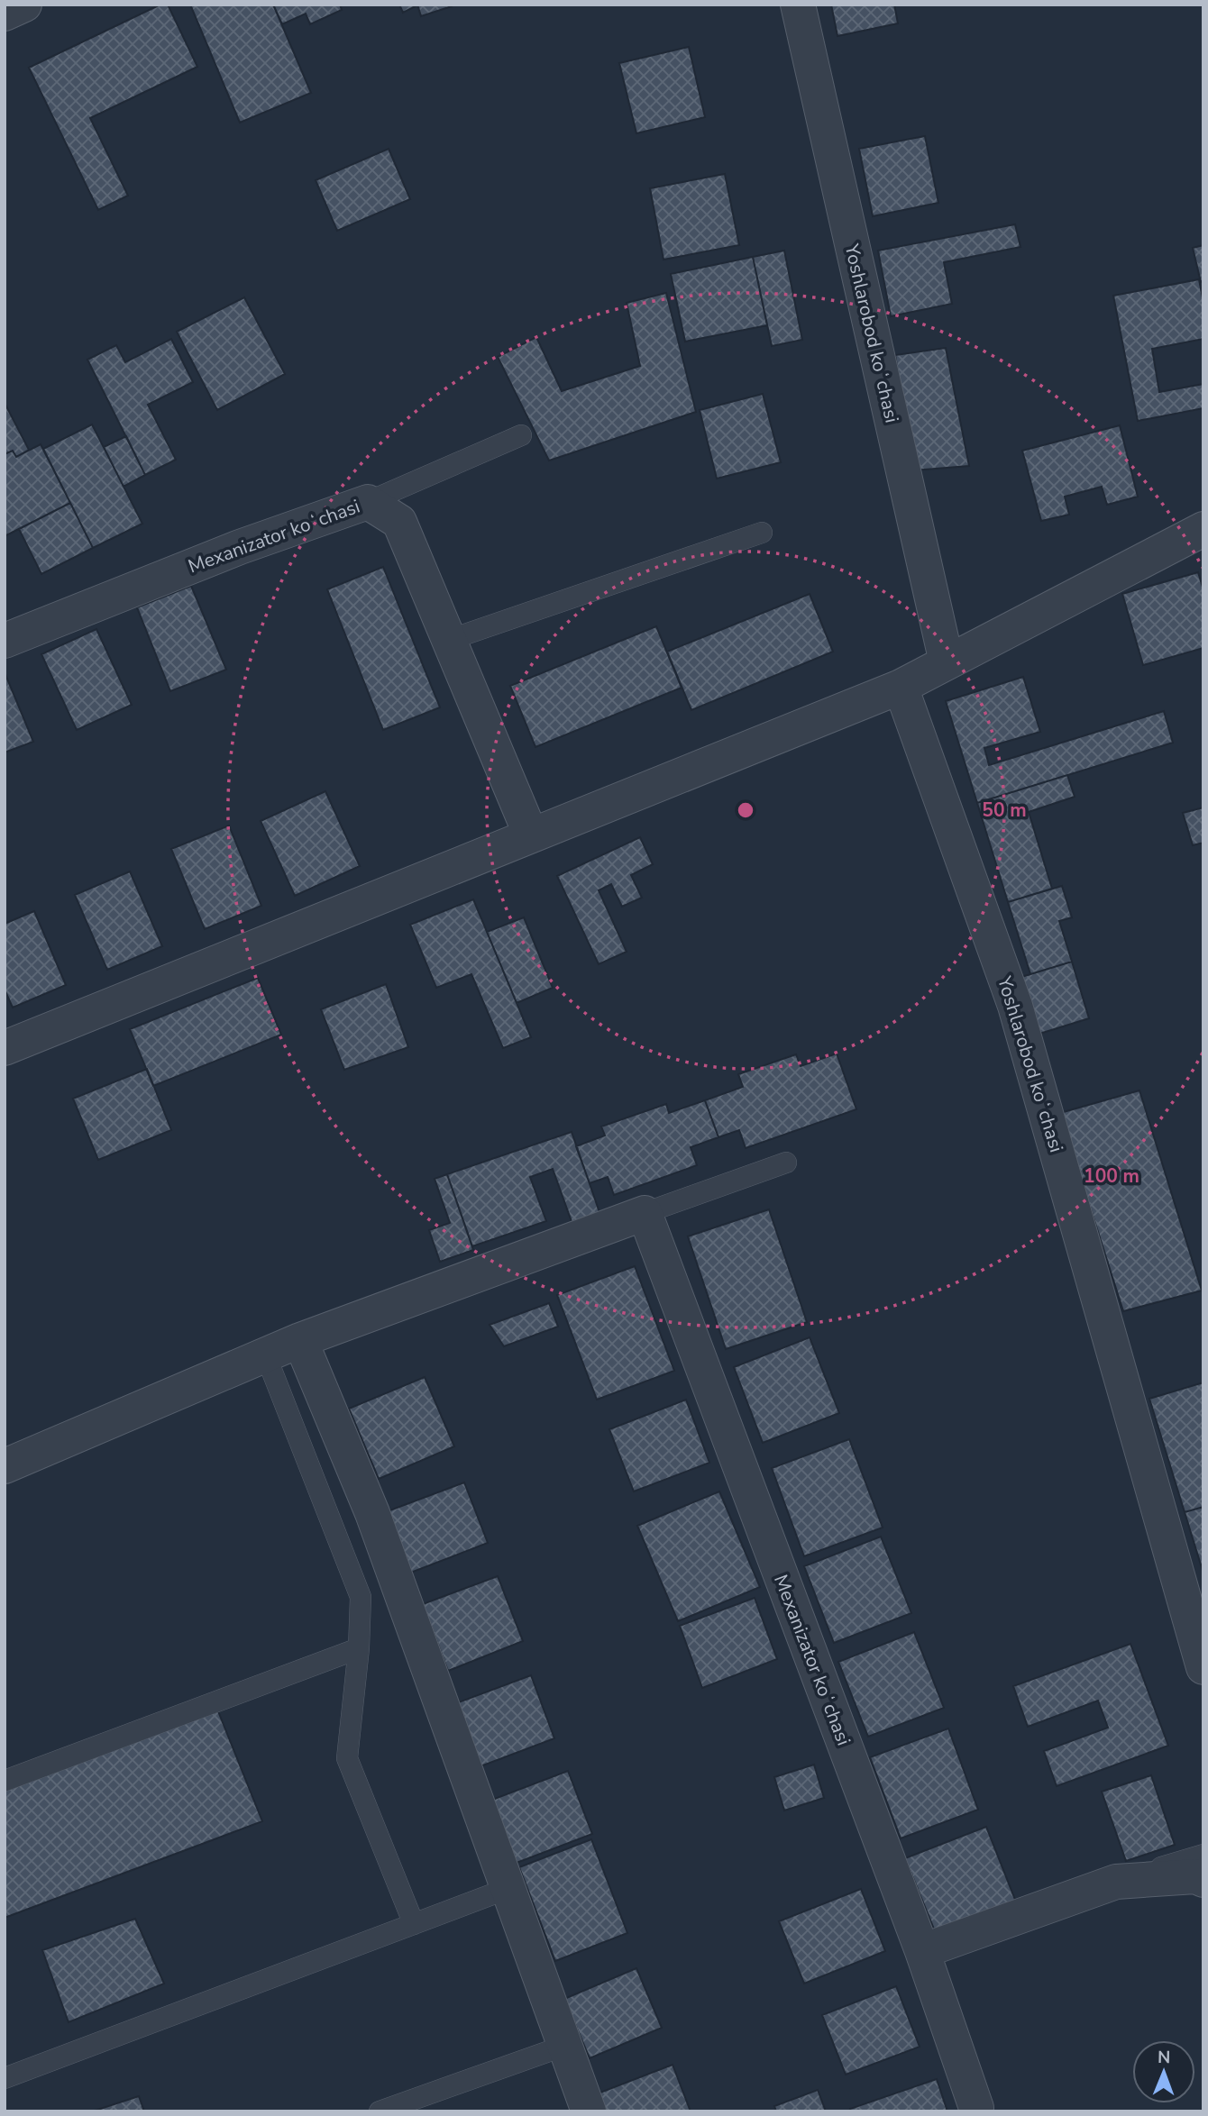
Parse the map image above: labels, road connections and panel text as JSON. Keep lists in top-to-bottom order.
{
  "streets": {
    "street": ["Yoshlarobod koʻchasi", "Mexanizator koʻchasi"]
  },
  "north": "top",
  "rings": ["50 m", "100 m"]
}
